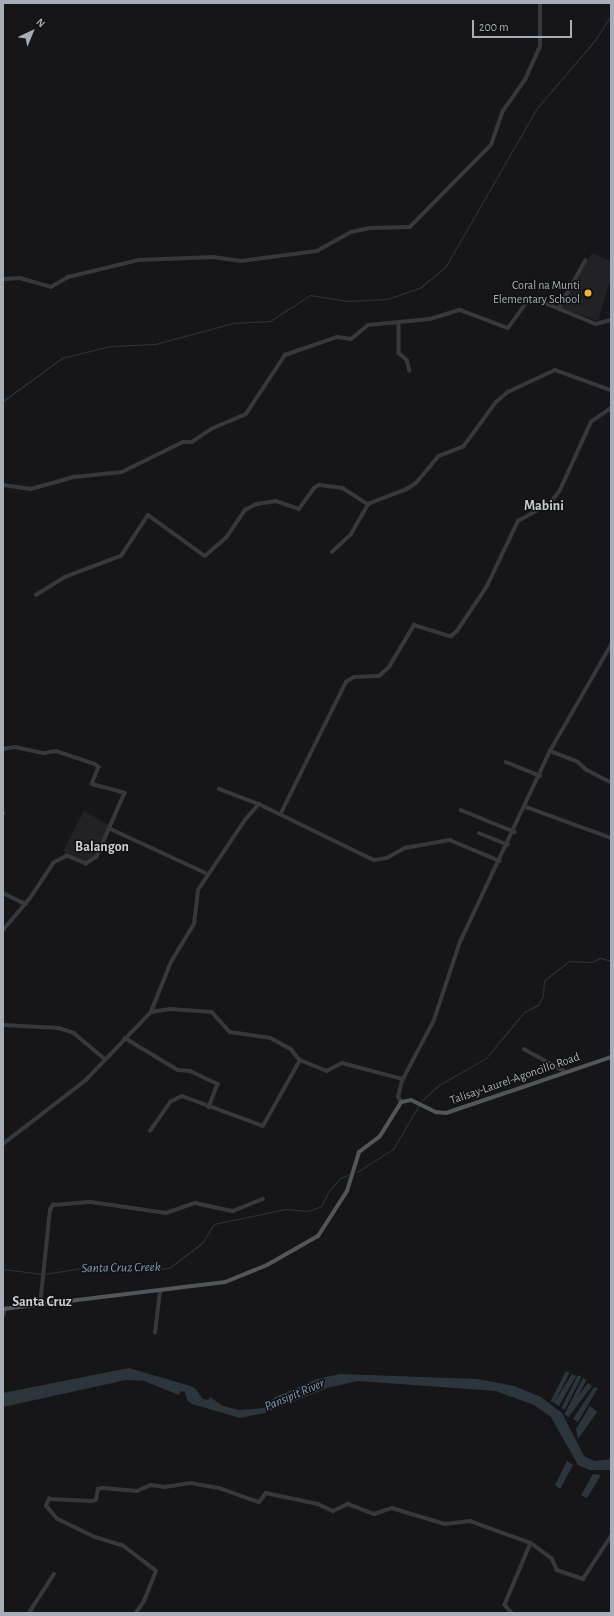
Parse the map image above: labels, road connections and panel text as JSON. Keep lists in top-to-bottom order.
{
  "streets": {
    "main road": ["Talisay-Laurel-Agoncillo Road"]
  },
  "districts": ["Mabini", "Balangon", "Santa Cruz"],
  "water": ["Santa Cruz Creek", "Pansipit River"],
  "places": ["Coral na Munti Elementary School"],
  "scale_bar": "200 m",
  "north": "top right"
}
